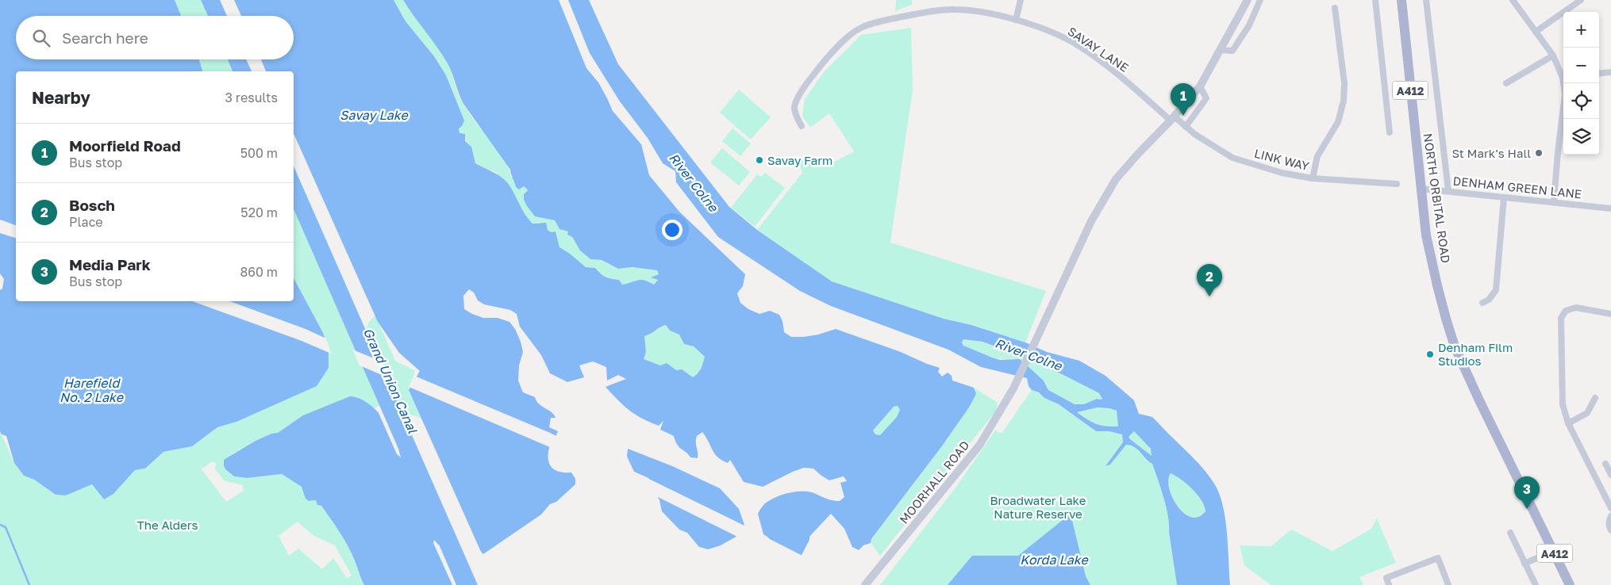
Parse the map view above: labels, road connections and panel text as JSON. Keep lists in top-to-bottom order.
{
  "streets": {
    "main road": ["A412", "NORTH ORBITAL ROAD"],
    "street": [
      "SAVAY LANE",
      "LINK WAY",
      "DENHAM GREEN LANE",
      "MOORHALL ROAD"
    ]
  },
  "crossings": [
    ["SAVAY LANE", "LINK WAY"],
    ["SAVAY LANE", "MOORHALL ROAD"],
    ["LINK WAY", "MOORHALL ROAD"],
    ["DENHAM GREEN LANE", "NORTH ORBITAL ROAD"]
  ],
  "water": [
    "Savay Lake",
    "River Colne",
    "Grand Union Canal",
    "Harefield No. 2 Lake",
    "Korda Lake"
  ],
  "parks": ["Broadwater Lake Nature Reserve", "The Alders"],
  "places": ["St Mark's Hall", "Savay Farm", "Denham Film Studios"],
  "page": {
    "map_buttons": ["+", "−"],
    "search": "Search here",
    "heading": ["Nearby", "3 results"],
    "pins": ["1", "2", "3"],
    "list": [
      {
        "mark": "1",
        "name": "Moorfield Road",
        "note": "Bus stop",
        "value": "500 m"
      },
      {
        "mark": "2",
        "name": "Bosch",
        "note": "Place",
        "value": "520 m"
      },
      {
        "mark": "3",
        "name": "Media Park",
        "note": "Bus stop",
        "value": "860 m"
      }
    ]
  }
}
